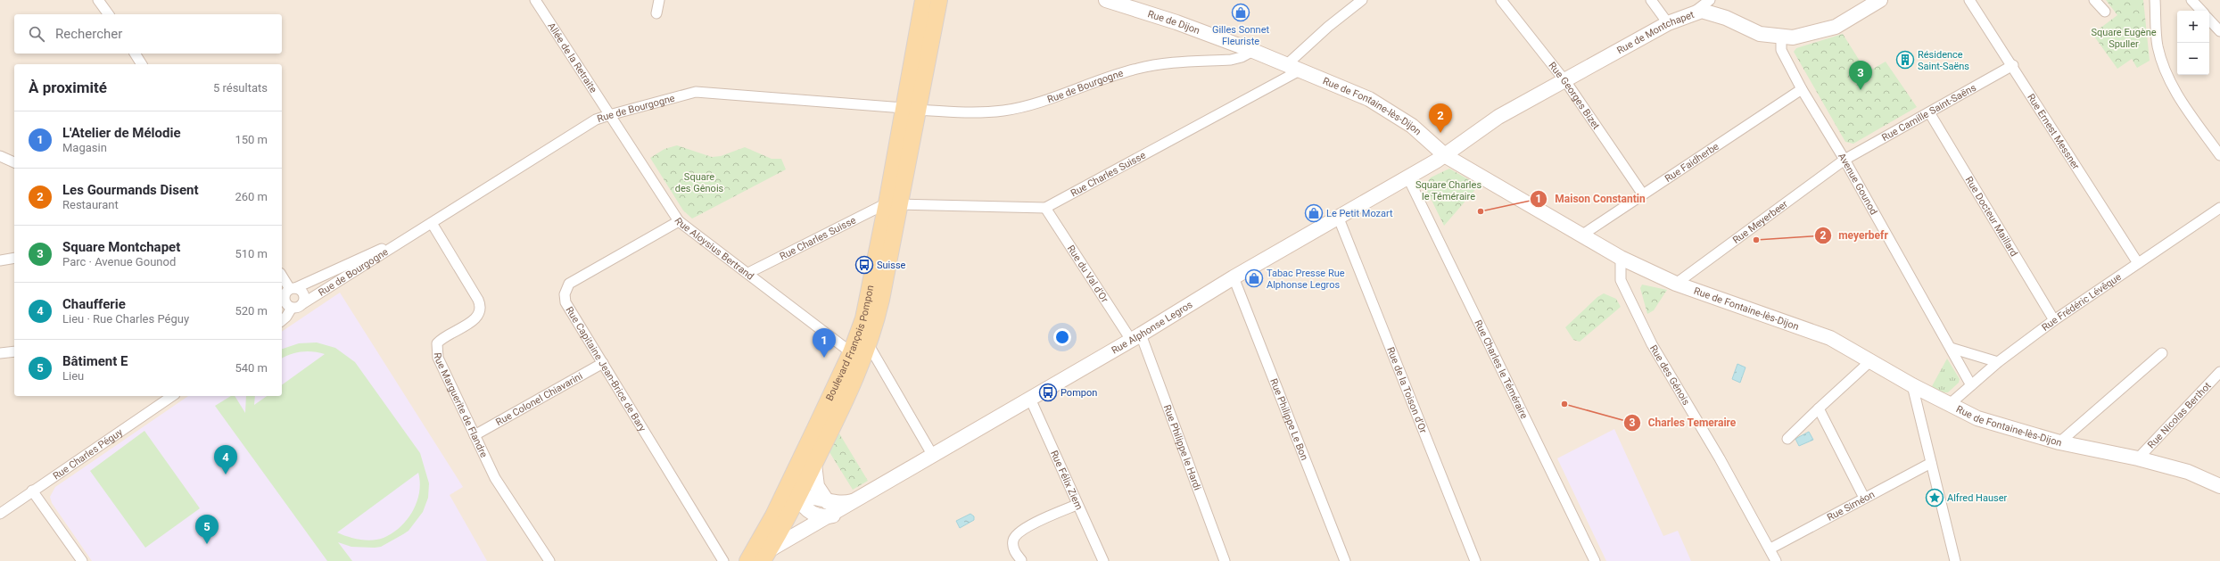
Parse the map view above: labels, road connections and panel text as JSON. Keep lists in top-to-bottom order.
{
  "streets": {
    "main road": ["Boulevard François Pompon"],
    "street": [
      "Rue de Dijon",
      "Rue de Montchapet",
      "Allée de la Retraite",
      "Rue de Bourgogne",
      "Rue Georges Bizet",
      "Rue de Fontaine-lès-Dijon",
      "Rue Camille Saint-Saëns",
      "Rue Ernest Messner",
      "Rue Faidherbe",
      "Rue Charles Suisse",
      "Avenue Gounod",
      "Rue Docteur Maillard",
      "Rue Meyerbeer",
      "Rue Aloysius Bertrand",
      "Rue du Val d'Or",
      "Rue Frédéric Lévêque",
      "Rue Alphonse Legros",
      "Rue Capitaine Jean-Brice de Bary",
      "Rue Charles le Téméraire",
      "Rue des Génois",
      "Rue de la Toison d'Or",
      "Rue Colonel Chiavarini",
      "Rue Marguerite de Flandre",
      "Rue Nicolas Berthot",
      "Rue Philippe Le Bon",
      "Rue Philippe le Hardi",
      "Rue Charles Péguy",
      "Rue Félix Ziem",
      "Rue Siméon"
    ]
  },
  "crossings": [
    ["Rue de Dijon", "Rue de Bourgogne"],
    ["Rue de Dijon", "Rue de Fontaine-lès-Dijon"],
    ["Rue de Dijon", "Rue Charles Suisse"],
    ["Rue de Montchapet", "Rue Georges Bizet"],
    ["Rue de Montchapet", "Rue de Fontaine-lès-Dijon"],
    ["Rue de Montchapet", "Avenue Gounod"],
    ["Rue de Montchapet", "Rue Alphonse Legros"],
    ["Allée de la Retraite", "Rue de Bourgogne"],
    ["Allée de la Retraite", "Rue Aloysius Bertrand"],
    ["Rue de Bourgogne", "Rue Aloysius Bertrand"],
    ["Rue de Bourgogne", "Boulevard François Pompon"],
    ["Rue de Bourgogne", "Rue Marguerite de Flandre"],
    ["Rue Georges Bizet", "Rue Faidherbe"],
    ["Rue de Fontaine-lès-Dijon", "Rue Faidherbe"],
    ["Rue de Fontaine-lès-Dijon", "Rue Charles Suisse"],
    ["Rue de Fontaine-lès-Dijon", "Rue Meyerbeer"],
    ["Rue de Fontaine-lès-Dijon", "Rue Frédéric Lévêque"],
    ["Rue de Fontaine-lès-Dijon", "Rue Alphonse Legros"],
    ["Rue de Fontaine-lès-Dijon", "Rue des Génois"],
    ["Rue de Fontaine-lès-Dijon", "Rue Nicolas Berthot"],
    ["Rue Camille Saint-Saëns", "Rue Ernest Messner"],
    ["Rue Camille Saint-Saëns", "Avenue Gounod"],
    ["Rue Camille Saint-Saëns", "Rue Docteur Maillard"],
    ["Rue Camille Saint-Saëns", "Rue Meyerbeer"],
    ["Rue Ernest Messner", "Rue Frédéric Lévêque"],
    ["Rue Faidherbe", "Avenue Gounod"],
    ["Rue Charles Suisse", "Rue Aloysius Bertrand"],
    ["Rue Charles Suisse", "Rue du Val d'Or"],
    ["Rue Charles Suisse", "Boulevard François Pompon"],
    ["Avenue Gounod", "Rue Meyerbeer"],
    ["Avenue Gounod", "Rue Frédéric Lévêque"],
    ["Rue Docteur Maillard", "Rue Frédéric Lévêque"],
    ["Rue Aloysius Bertrand", "Boulevard François Pompon"],
    ["Rue Aloysius Bertrand", "Rue Capitaine Jean-Brice de Bary"],
    ["Rue du Val d'Or", "Rue Alphonse Legros"],
    ["Rue du Val d'Or", "Rue Philippe le Hardi"],
    ["Rue Alphonse Legros", "Boulevard François Pompon"],
    ["Rue Alphonse Legros", "Rue Charles le Téméraire"],
    ["Rue Alphonse Legros", "Rue de la Toison d'Or"],
    ["Rue Alphonse Legros", "Rue Philippe Le Bon"],
    ["Rue Alphonse Legros", "Rue Philippe le Hardi"],
    ["Rue Alphonse Legros", "Rue Félix Ziem"],
    ["Rue Capitaine Jean-Brice de Bary", "Rue Colonel Chiavarini"],
    ["Rue des Génois", "Rue Siméon"],
    ["Rue Colonel Chiavarini", "Rue Marguerite de Flandre"]
  ],
  "parks": ["Square Eugène Spuller", "Square des Gênois", "Square Charles le Téméraire"],
  "places": {
    "shop": ["Gilles Sonnet Fleuriste", "Le Petit Mozart", "Tabac Presse Rue Alphonse Legros"],
    "building": ["Résidence Saint-Saëns"],
    "other": ["Maison Constantin", "meyerbefr", "Charles Temeraire"],
    "bus stop": ["Suisse", "Pompon"],
    "place": ["Alfred Hauser"]
  },
  "page": {
    "map_buttons": ["+", "−"],
    "search": "Rechercher",
    "pins": [
      "3",
      "2",
      "1",
      "4",
      "5"
    ],
    "heading": ["À proximité", "5 résultats"],
    "list": [
      {
        "mark": "1",
        "name": "L'Atelier de Mélodie",
        "note": "Magasin",
        "value": "150 m"
      },
      {
        "mark": "2",
        "name": "Les Gourmands Disent",
        "note": "Restaurant",
        "value": "260 m"
      },
      {
        "mark": "3",
        "name": "Square Montchapet",
        "note": "Parc · Avenue Gounod",
        "value": "510 m"
      },
      {
        "mark": "4",
        "name": "Chaufferie",
        "note": "Lieu · Rue Charles Péguy",
        "value": "520 m"
      },
      {
        "mark": "5",
        "name": "Bâtiment E",
        "note": "Lieu",
        "value": "540 m"
      }
    ]
  }
}
